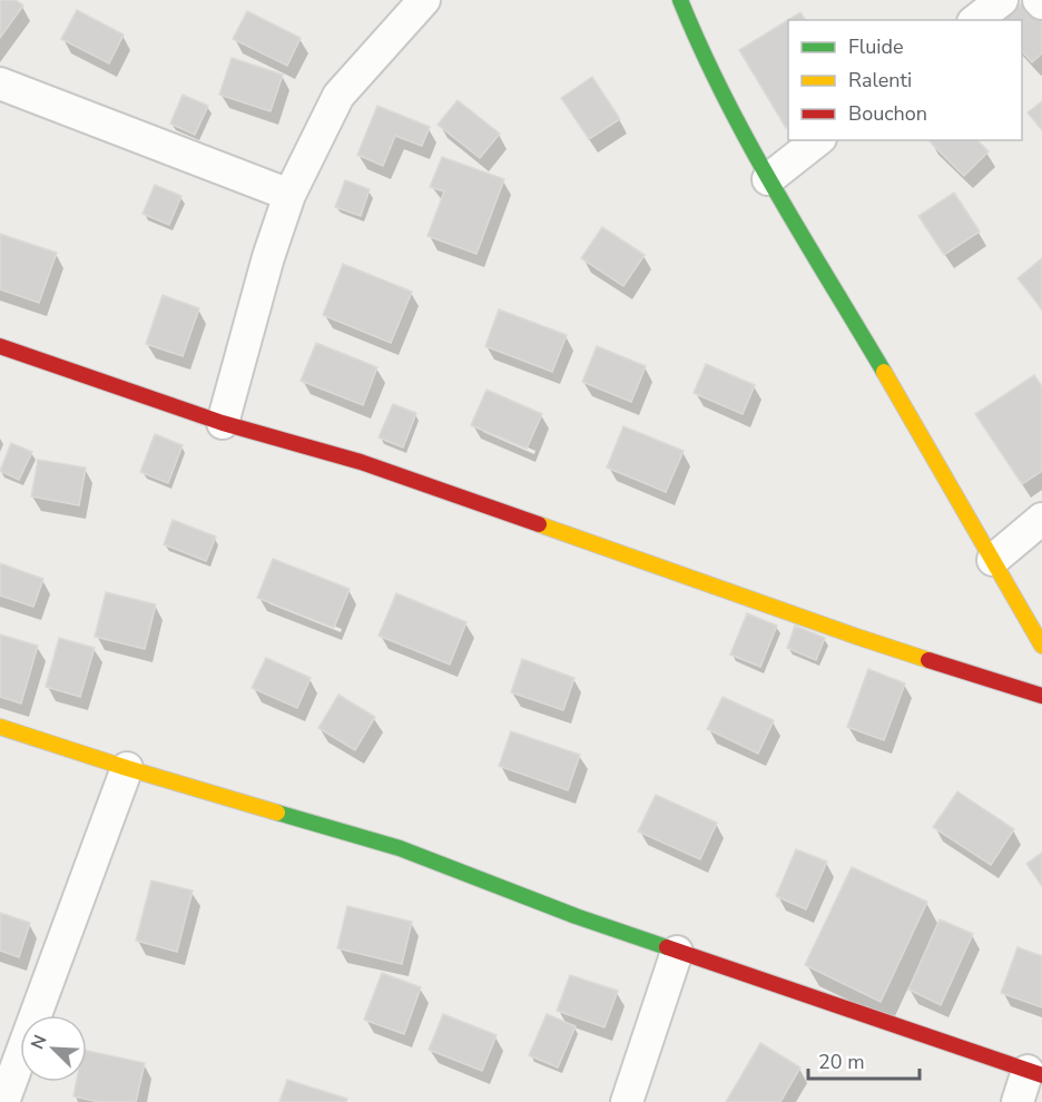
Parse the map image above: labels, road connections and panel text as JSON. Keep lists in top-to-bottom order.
{
  "legend": ["Fluide", "Ralenti", "Bouchon"],
  "scale_bar": "20 m",
  "north": "top left"
}
